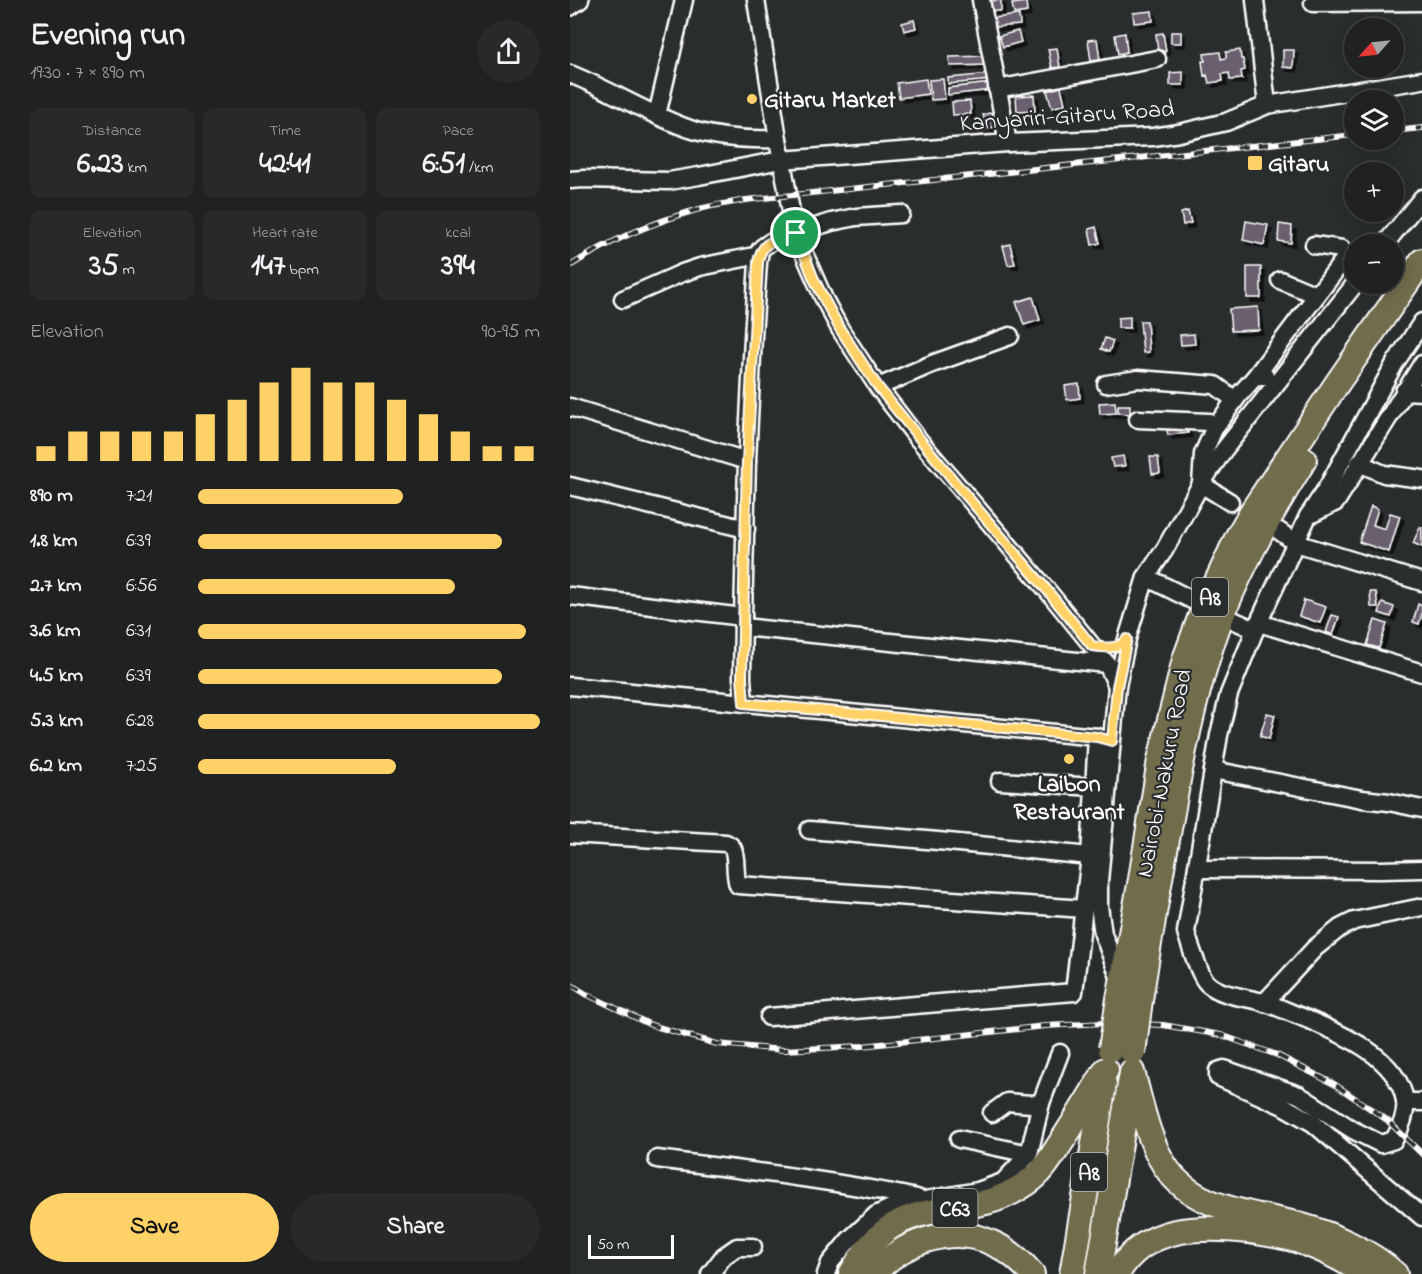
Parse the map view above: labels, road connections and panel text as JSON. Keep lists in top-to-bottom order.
{
  "streets": {
    "highway": ["A8", "Nairobi-Nakuru Road", "C63"],
    "street": ["Kanyariri-Gitaru Road"]
  },
  "crossings": [
    ["Nairobi-Nakuru Road", "C63"]
  ],
  "places": {
    "other": ["Gitaru Market", "Laibon Restaurant"],
    "transit": ["Gitaru"]
  },
  "scale_bar": "50 m",
  "north": "bottom left",
  "page": {
    "heading": ["Evening run", "19:30 · 7 × 890 m"],
    "map_buttons": ["+", "−"],
    "stats": [
      ["Distance", "6.23 km"],
      ["Time", "42:41"],
      ["Pace", "6:51 /km"],
      ["Elevation", "35 m"],
      ["Heart rate", "147 bpm"],
      ["kcal", "394"]
    ],
    "chart": ["Elevation", "90–95 m"],
    "list": [
      {
        "name": "890 m",
        "note": "7:21"
      },
      {
        "name": "1.8 km",
        "note": "6:39"
      },
      {
        "name": "2.7 km",
        "note": "6:56"
      },
      {
        "name": "3.6 km",
        "note": "6:31"
      },
      {
        "name": "4.5 km",
        "note": "6:39"
      },
      {
        "name": "5.3 km",
        "note": "6:28"
      },
      {
        "name": "6.2 km",
        "note": "7:25"
      }
    ],
    "buttons": ["Save", "Share"],
    "scale": "50 m"
  }
}
